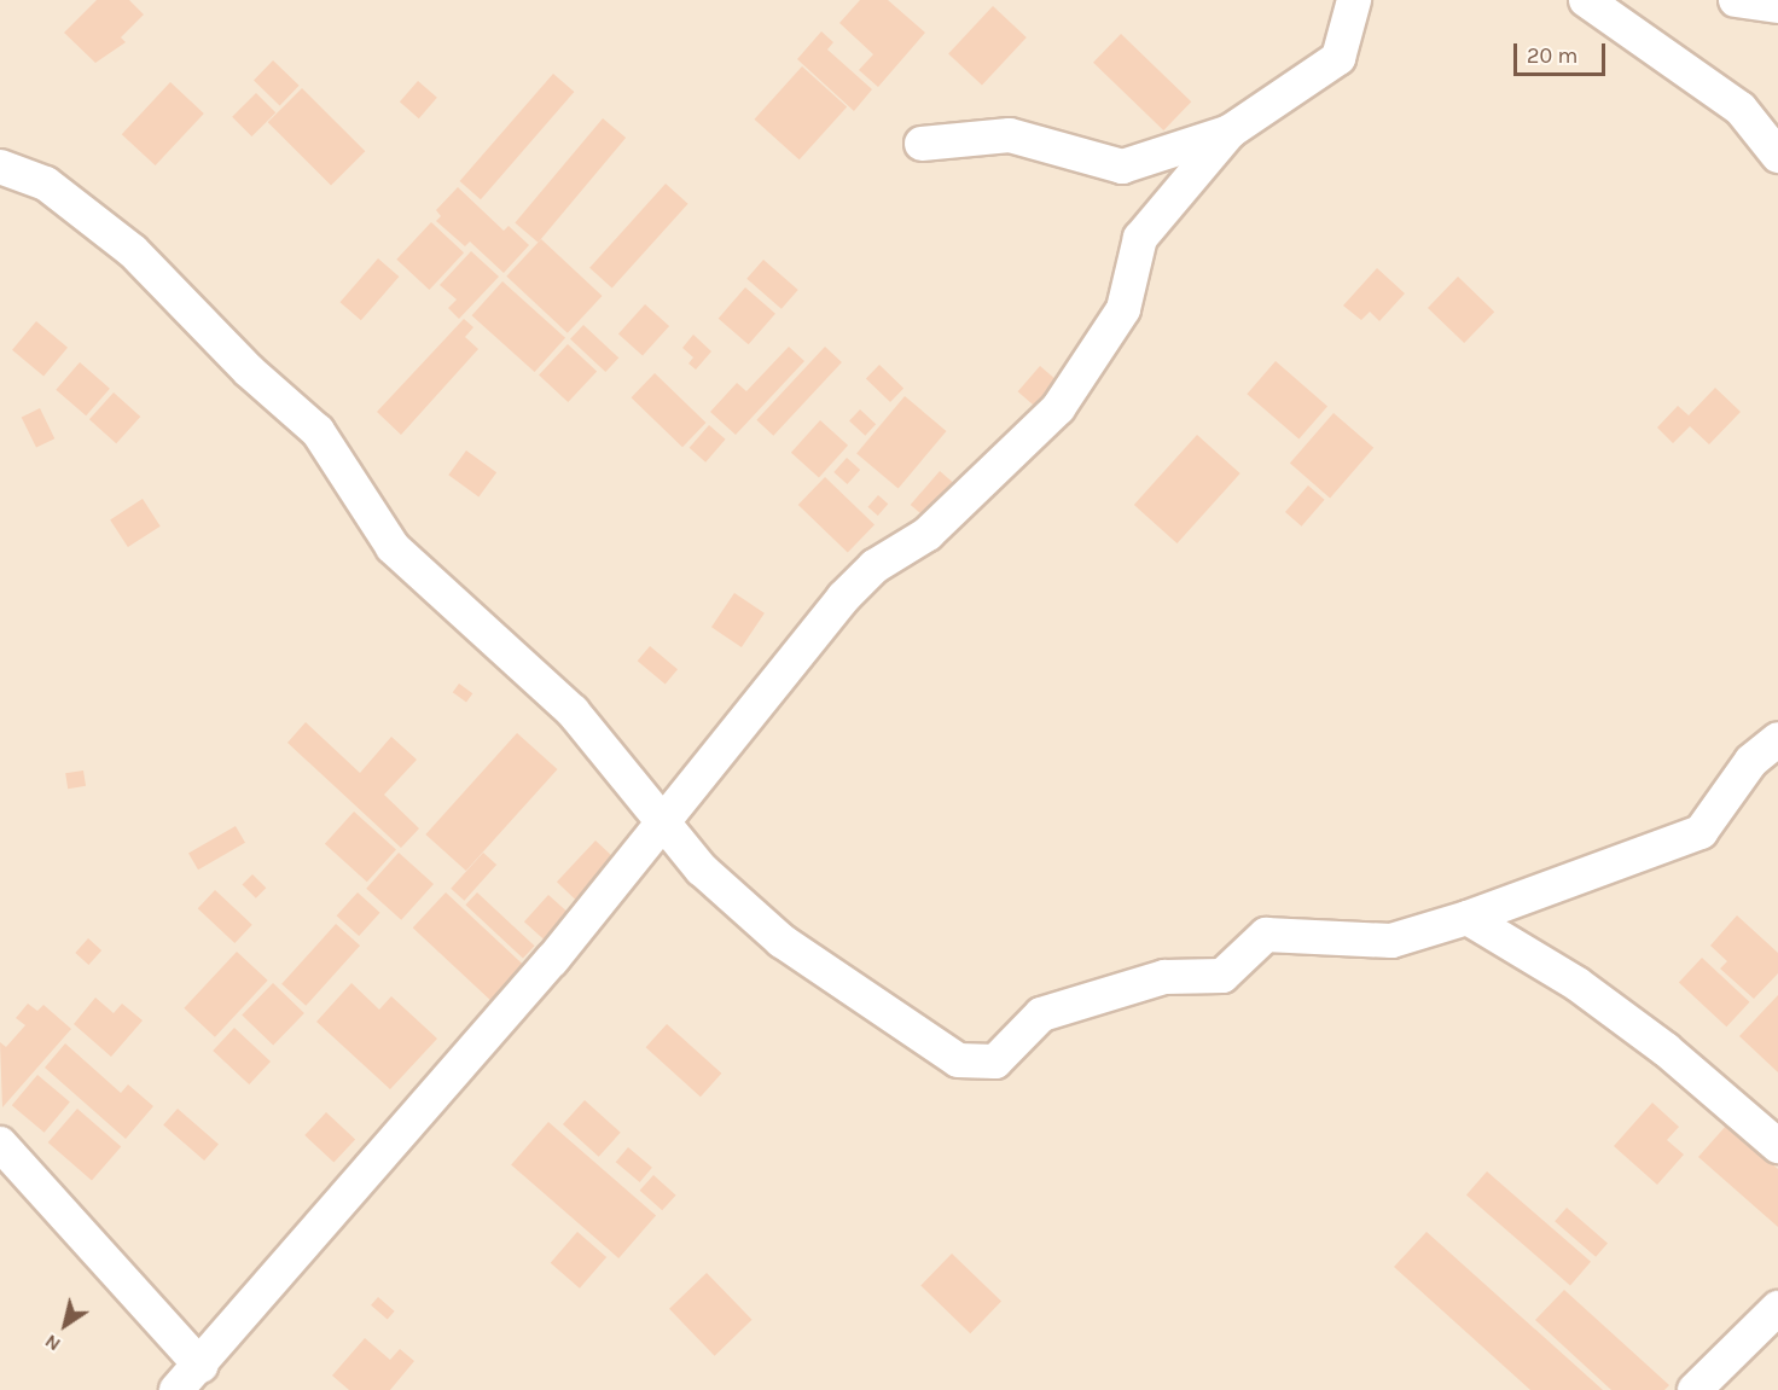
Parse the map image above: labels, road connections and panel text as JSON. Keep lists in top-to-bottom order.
{
  "scale_bar": "20 m",
  "north": "bottom left"
}
